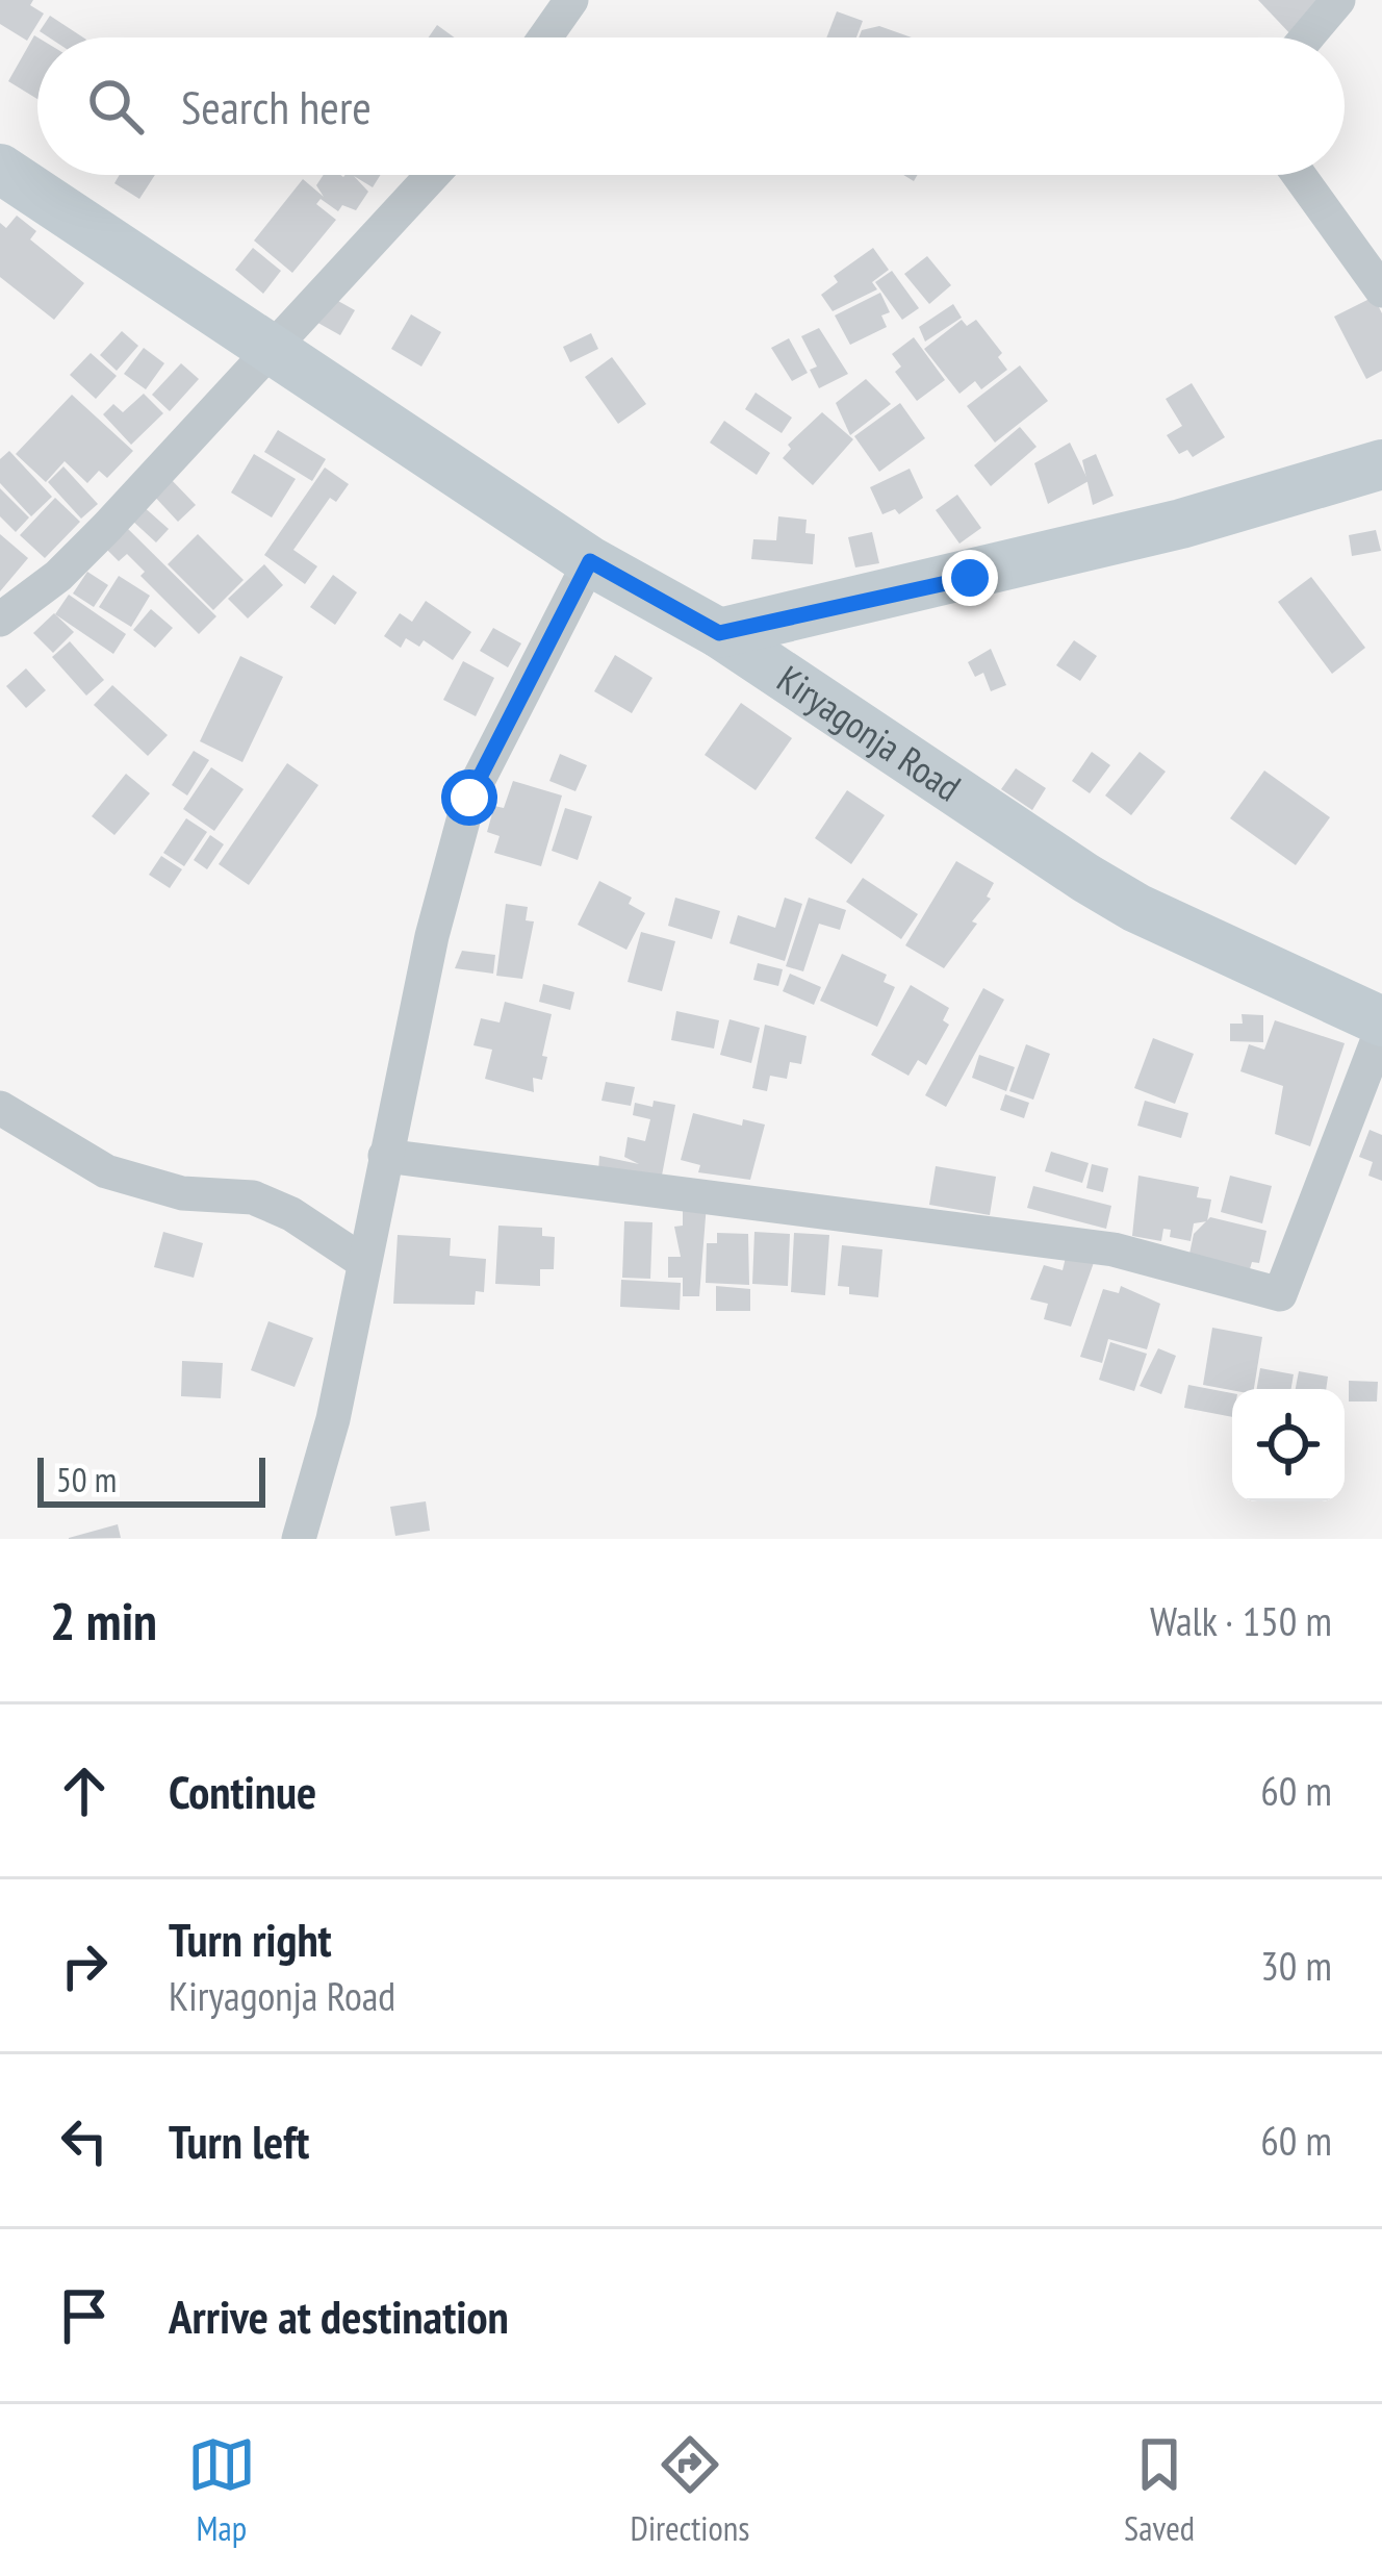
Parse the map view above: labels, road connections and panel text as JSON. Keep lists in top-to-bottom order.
{
  "streets": {
    "street": ["Kiryagonja Road"]
  },
  "scale_bar": "50 m",
  "page": {
    "search": "Search here",
    "scale": "50 m",
    "heading": ["2 min", "Walk · 150 m"],
    "list": [
      ["Continue", "60 m"],
      ["Turn right", "Kiryagonja Road", "30 m"],
      ["Turn left", "60 m"],
      "Arrive at destination"
    ],
    "nav": ["Map", "Directions", "Saved"]
  }
}
